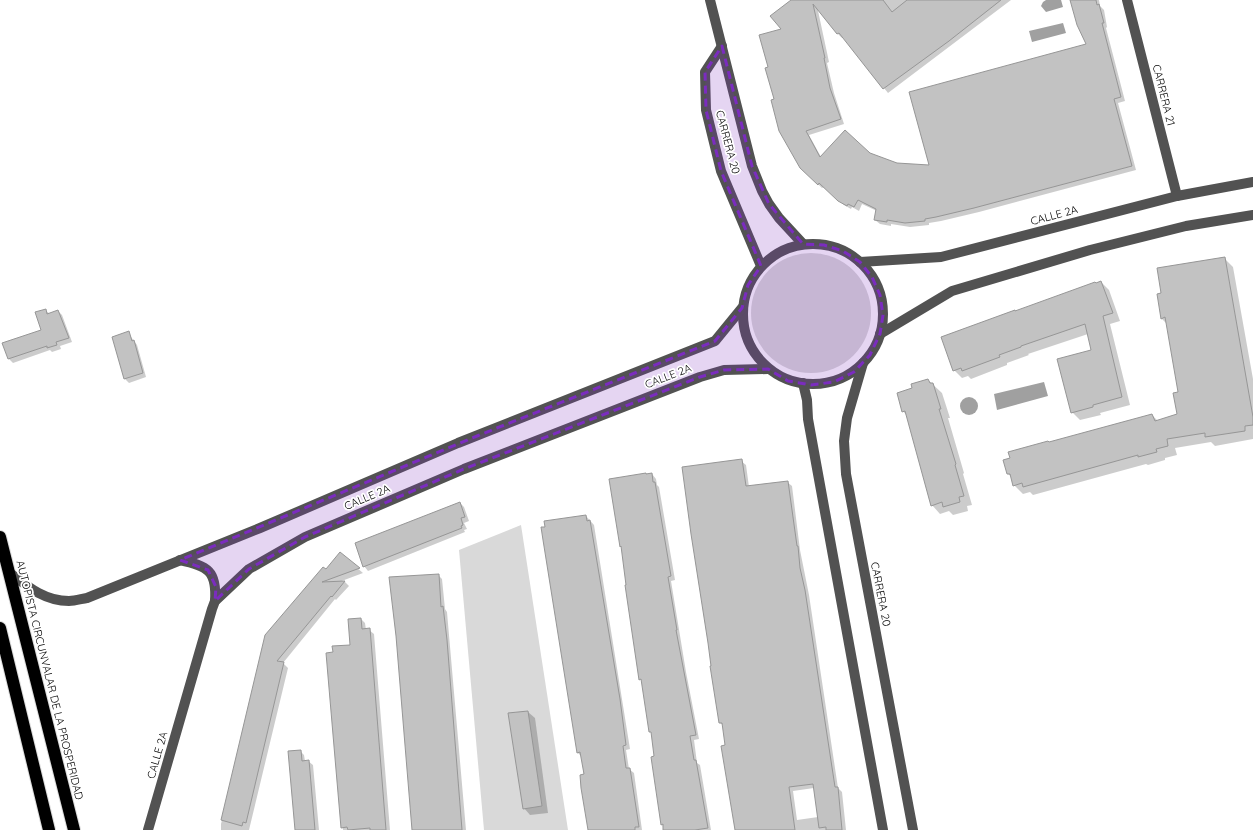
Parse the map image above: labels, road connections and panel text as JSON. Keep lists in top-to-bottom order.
{
  "streets": {
    "highway": ["AUTOPISTA CIRCUNVALAR DE LA PROSPERIDAD"],
    "street": ["CARRERA 21", "CARRERA 20", "CALLE 2A"]
  },
  "crossings": [
    ["CARRERA 21", "CALLE 2A"],
    ["CARRERA 20", "CALLE 2A"],
    ["CALLE 2A", "AUTOPISTA CIRCUNVALAR DE LA PROSPERIDAD"]
  ]
}
